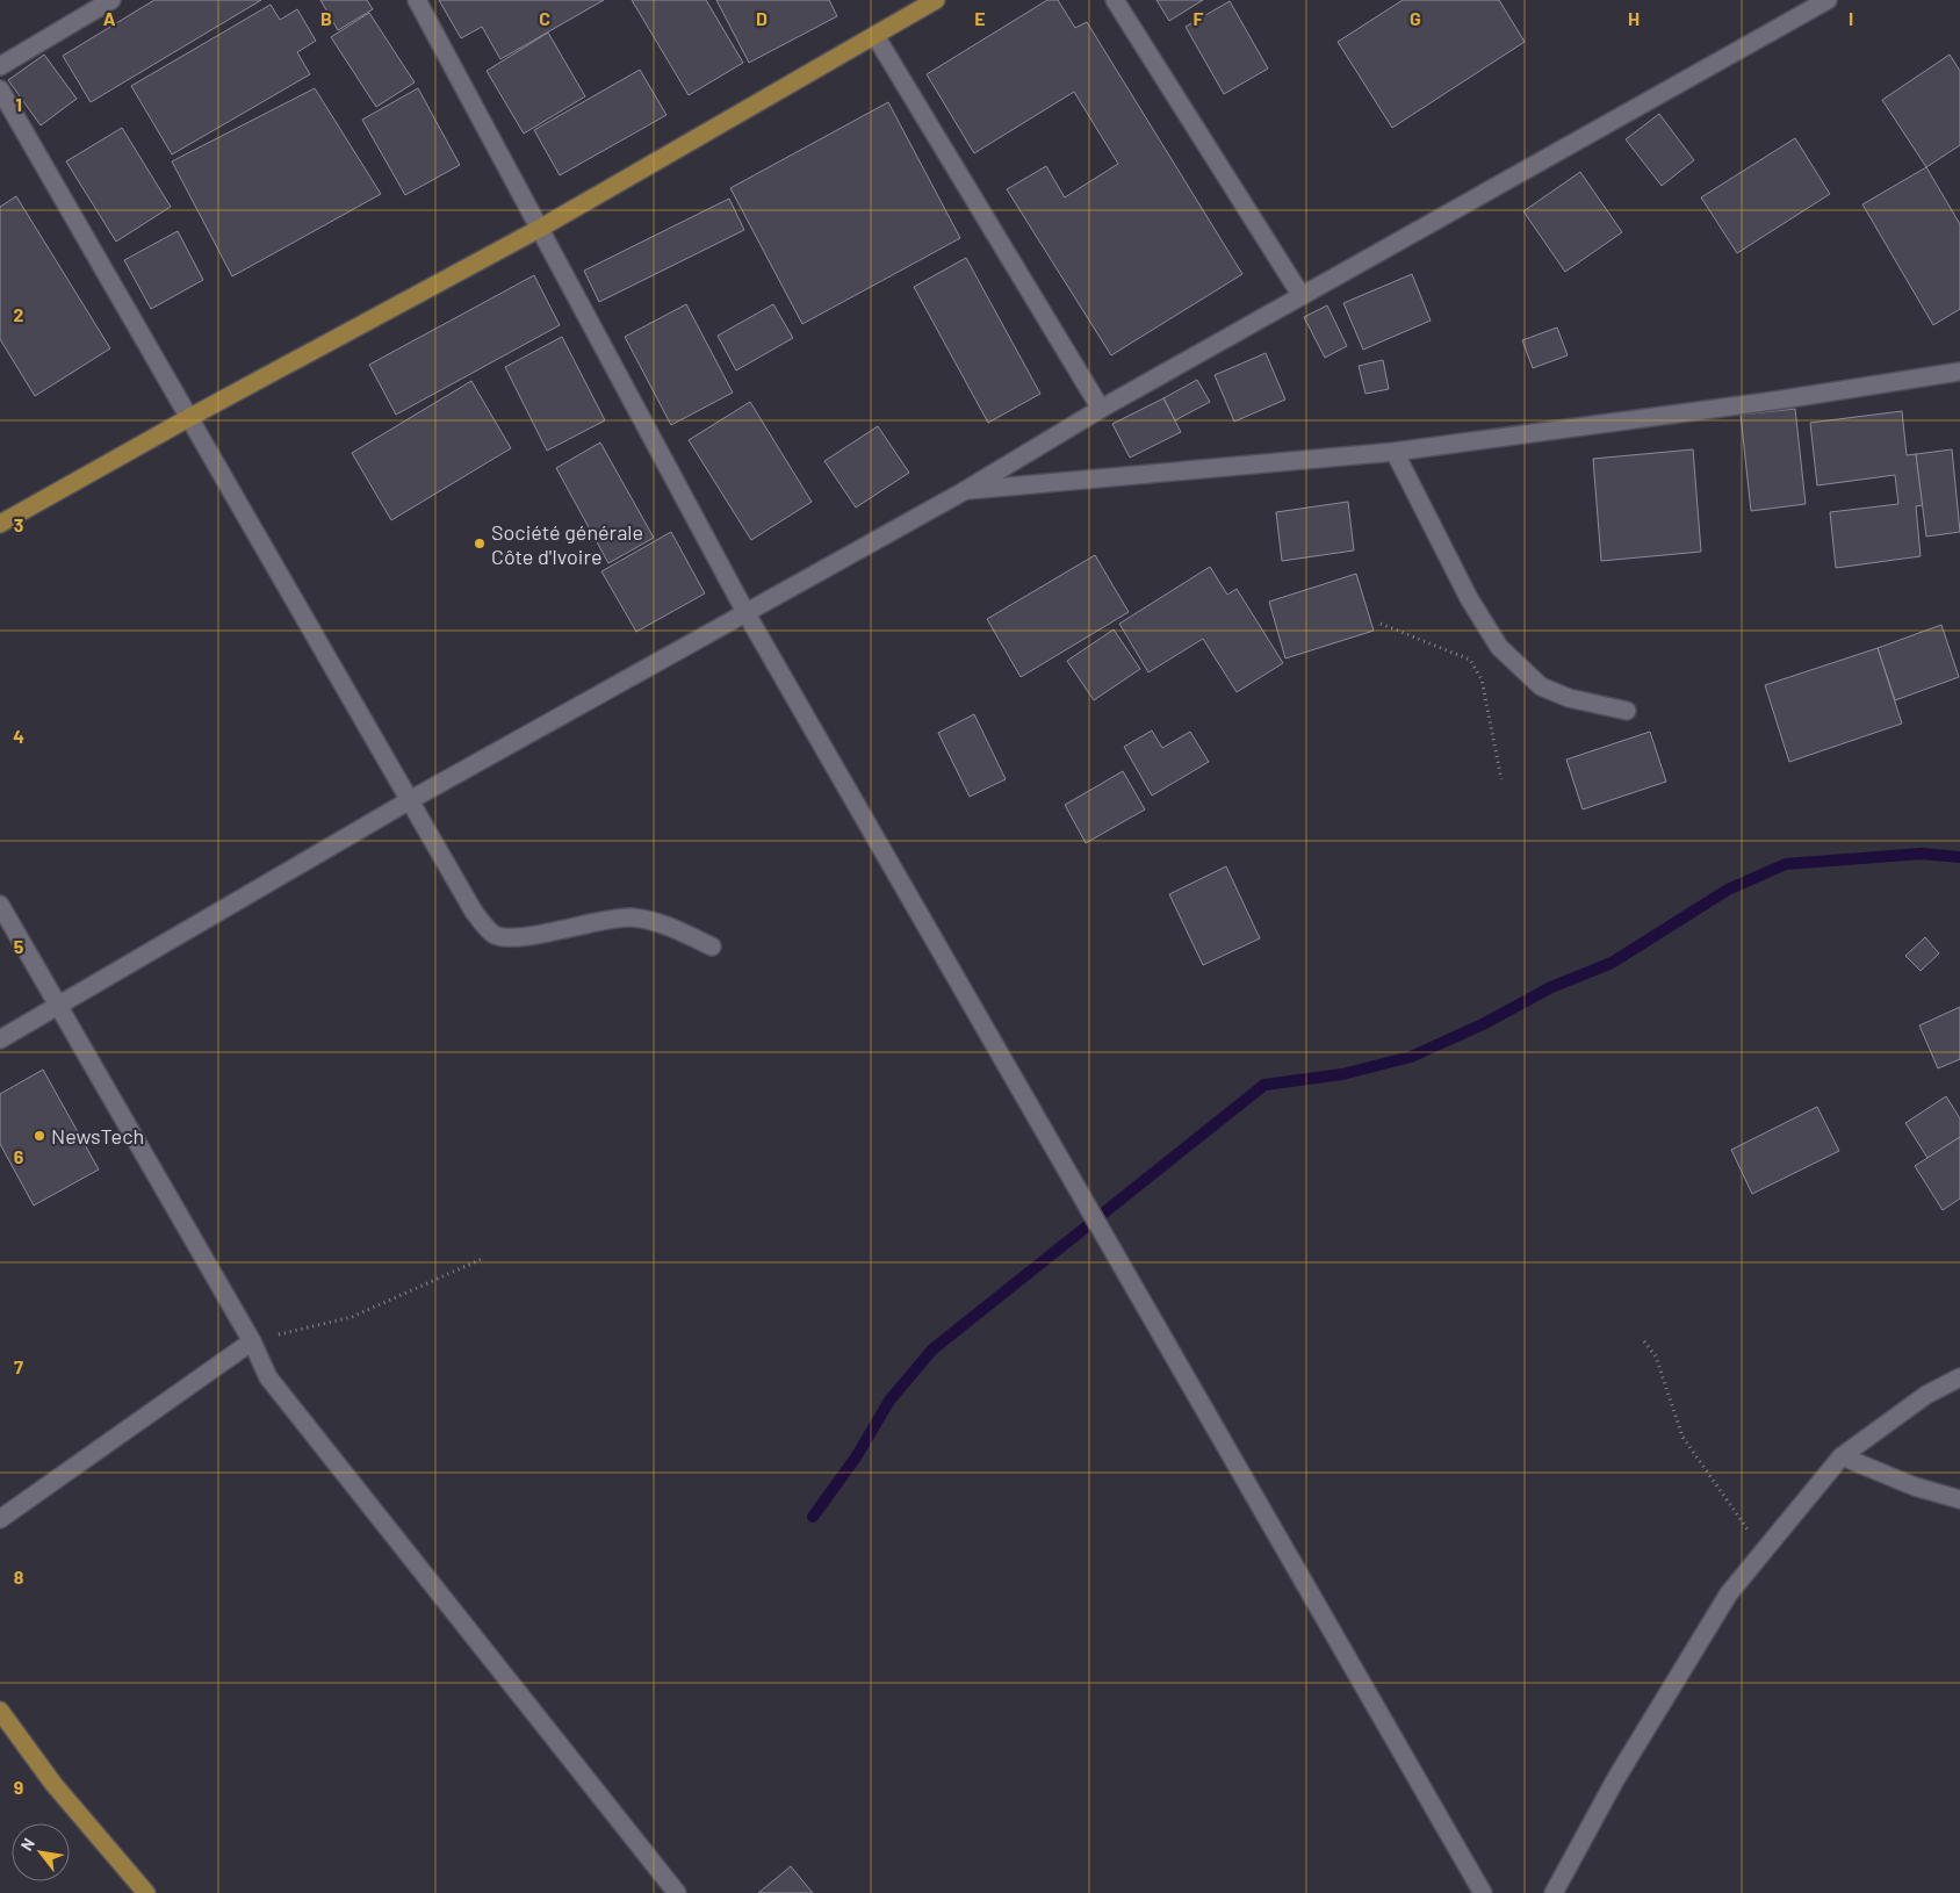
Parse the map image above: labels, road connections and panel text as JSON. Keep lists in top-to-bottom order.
{
  "places": ["Société générale Côte d'Ivoire", "NewsTech"],
  "north": "top left",
  "grid": {
    "columns": [
      "A",
      "B",
      "C",
      "D",
      "E",
      "F",
      "G",
      "H",
      "I"
    ],
    "rows": [
      "1",
      "2",
      "3",
      "4",
      "5",
      "6",
      "7",
      "8",
      "9"
    ]
  }
}
